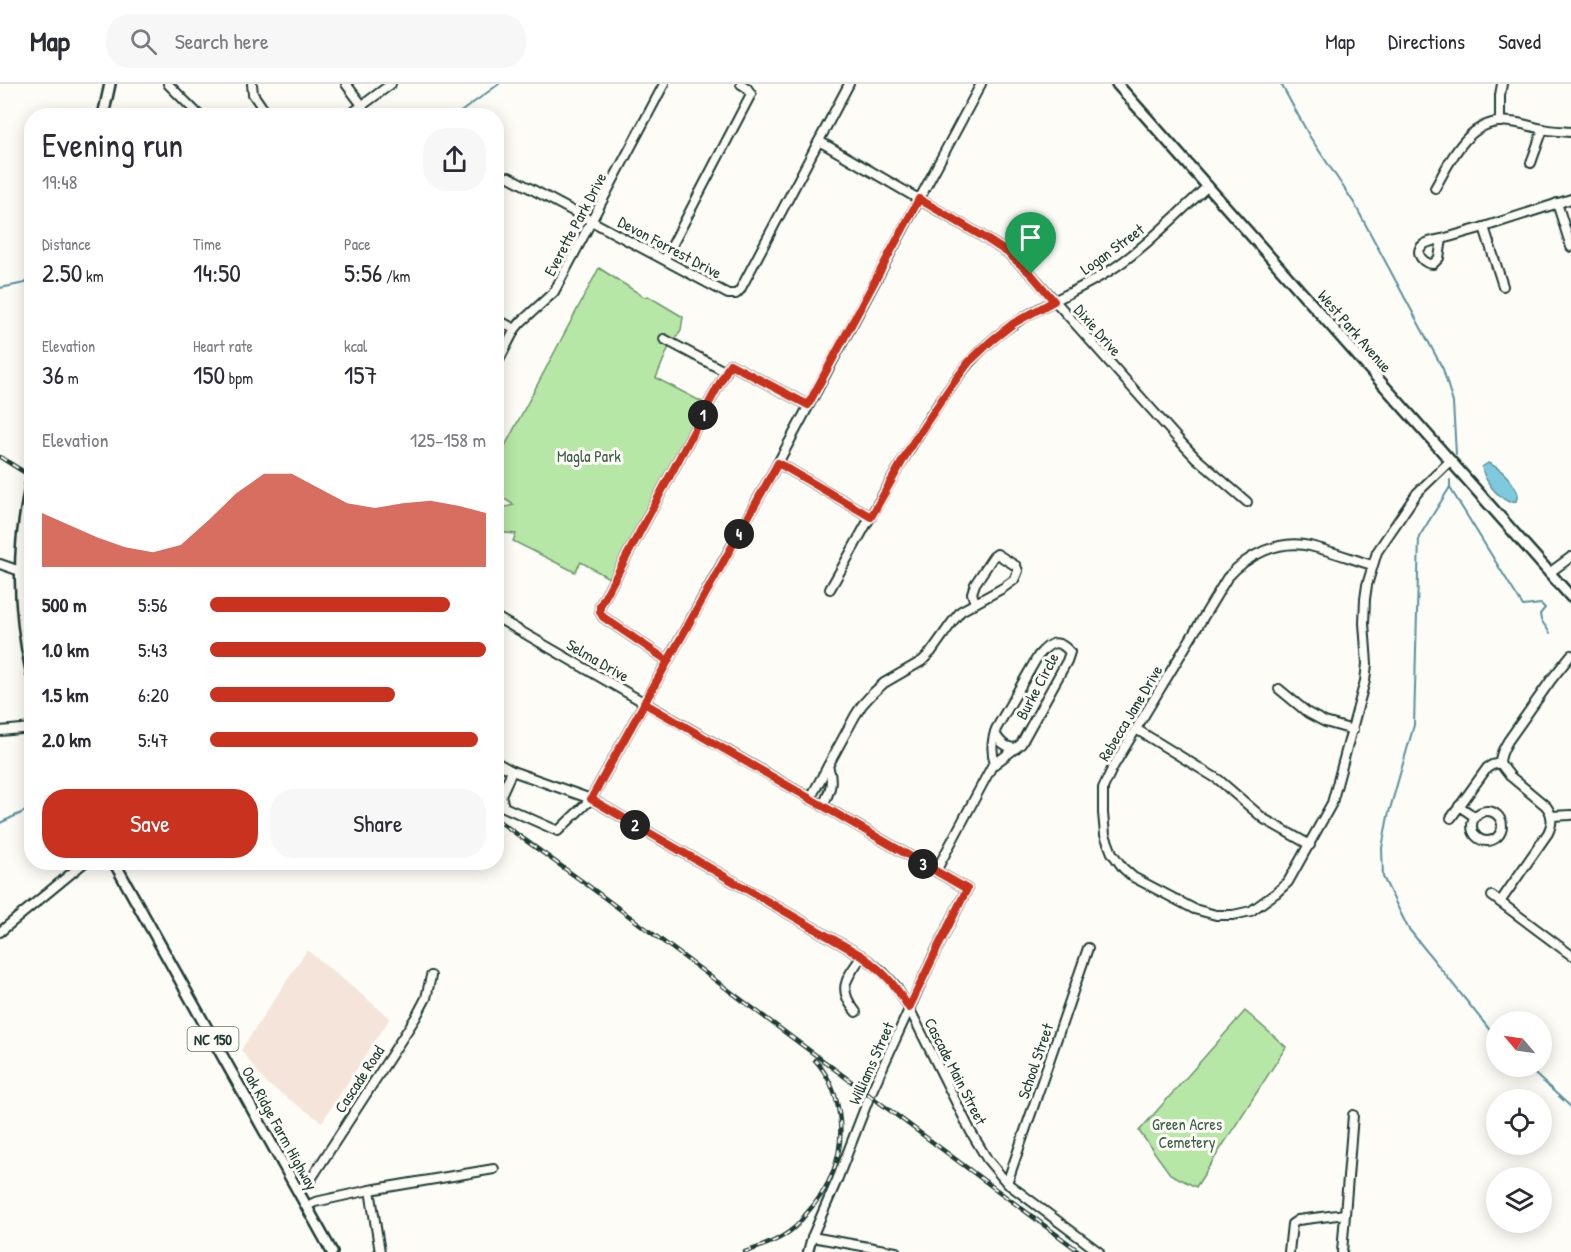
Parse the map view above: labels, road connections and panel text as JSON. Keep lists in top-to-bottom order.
{
  "streets": {
    "main road": ["West Park Avenue", "NC 150", "Oak Ridge Farm Highway"],
    "street": [
      "Everette Park Drive",
      "Devon Forrest Drive",
      "Logan Street",
      "Dixie Drive",
      "Selma Drive",
      "Burke Circle",
      "Rebecca Jane Drive",
      "School Street",
      "Williams Street",
      "Cascade Main Street",
      "Cascade Road"
    ]
  },
  "crossings": [
    ["Everette Park Drive", "Devon Forrest Drive"],
    ["Devon Forrest Drive", "Dixie Drive"],
    ["Logan Street", "Dixie Drive"],
    ["Logan Street", "West Park Avenue"],
    ["West Park Avenue", "Rebecca Jane Drive"],
    ["Selma Drive", "Burke Circle"],
    ["Selma Drive", "Williams Street"],
    ["School Street", "Cascade Main Street"],
    ["Williams Street", "Cascade Main Street"],
    ["Cascade Road", "Oak Ridge Farm Highway"]
  ],
  "parks": ["Magla Park", "Green Acres Cemetery"],
  "north": "top left",
  "page": {
    "header": "Map",
    "search": "Search here",
    "nav": ["Map", "Directions", "Saved"],
    "heading": ["Evening run", "19:48"],
    "stats": [
      ["Distance", "2.50 km"],
      ["Time", "14:50"],
      ["Pace", "5:56 /km"],
      ["Elevation", "36 m"],
      ["Heart rate", "150 bpm"],
      ["kcal", "157"]
    ],
    "pins": [
      "1",
      "4",
      "2",
      "3"
    ],
    "chart": ["Elevation", "125–158 m"],
    "list": [
      {
        "name": "500 m",
        "note": "5:56"
      },
      {
        "name": "1.0 km",
        "note": "5:43"
      },
      {
        "name": "1.5 km",
        "note": "6:20"
      },
      {
        "name": "2.0 km",
        "note": "5:47"
      }
    ],
    "buttons": ["Save", "Share"]
  }
}
